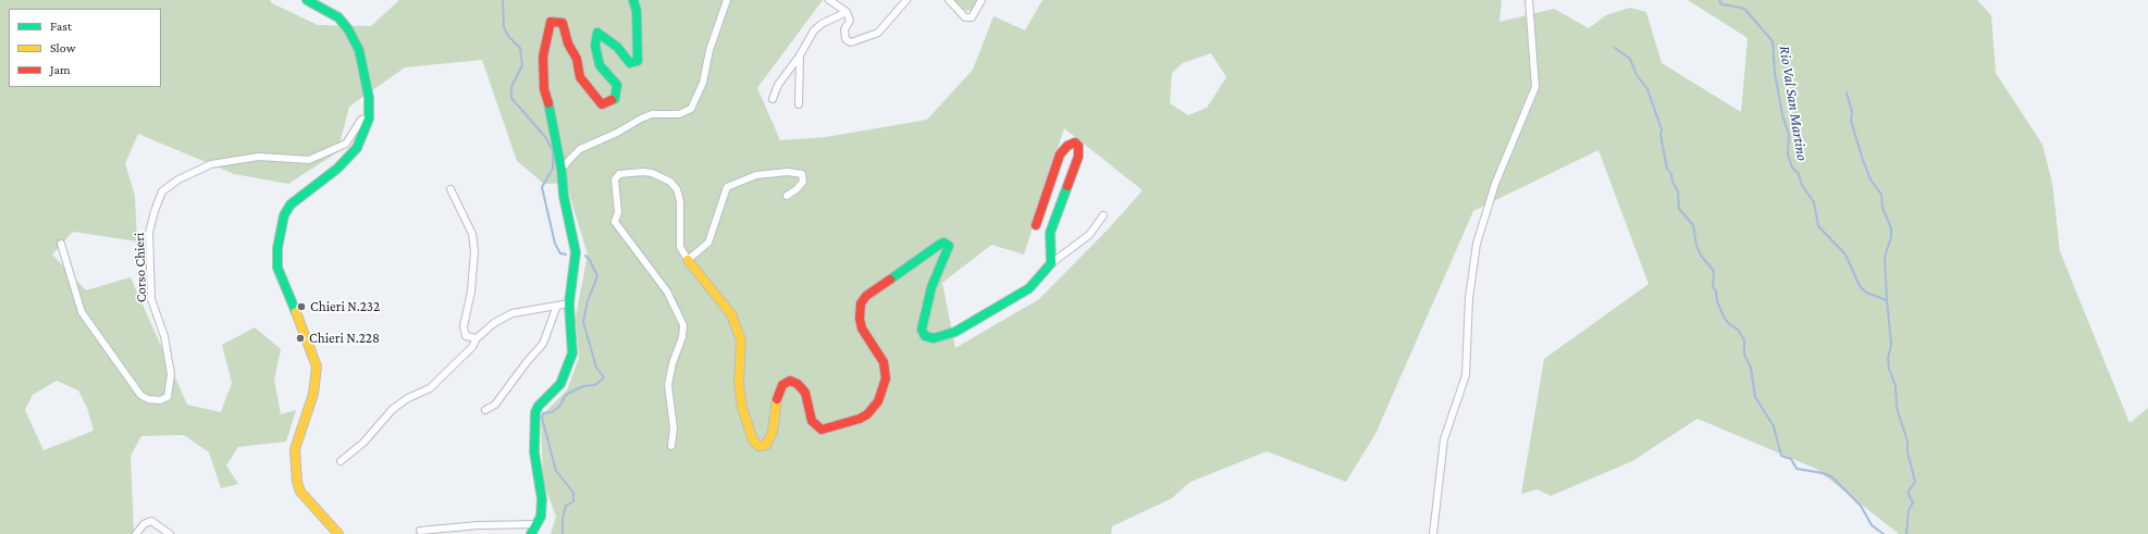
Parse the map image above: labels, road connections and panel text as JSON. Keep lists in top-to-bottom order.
{
  "streets": {
    "street": ["Corso Chieri"]
  },
  "water": ["Rio Val San Martino"],
  "places": ["Chieri N.232", "Chieri N.228"],
  "legend": ["Fast", "Slow", "Jam"]
}
